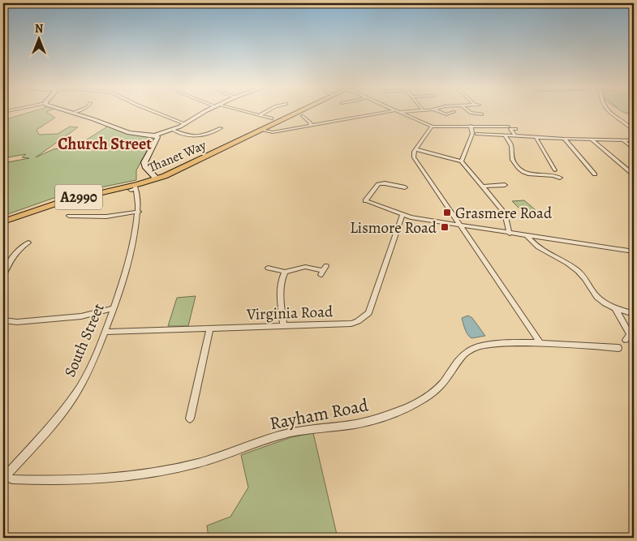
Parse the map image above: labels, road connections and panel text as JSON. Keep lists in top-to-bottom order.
{
  "streets": {
    "main road": ["Thanet Way", "A2990"],
    "street": ["Virginia Road", "South Street", "Rayham Road"]
  },
  "crossings": [
    ["Virginia Road", "South Street"],
    ["South Street", "Rayham Road"]
  ],
  "districts": ["Church Street"],
  "places": {
    "transit": ["Grasmere Road", "Lismore Road"]
  },
  "north": "top"
}
